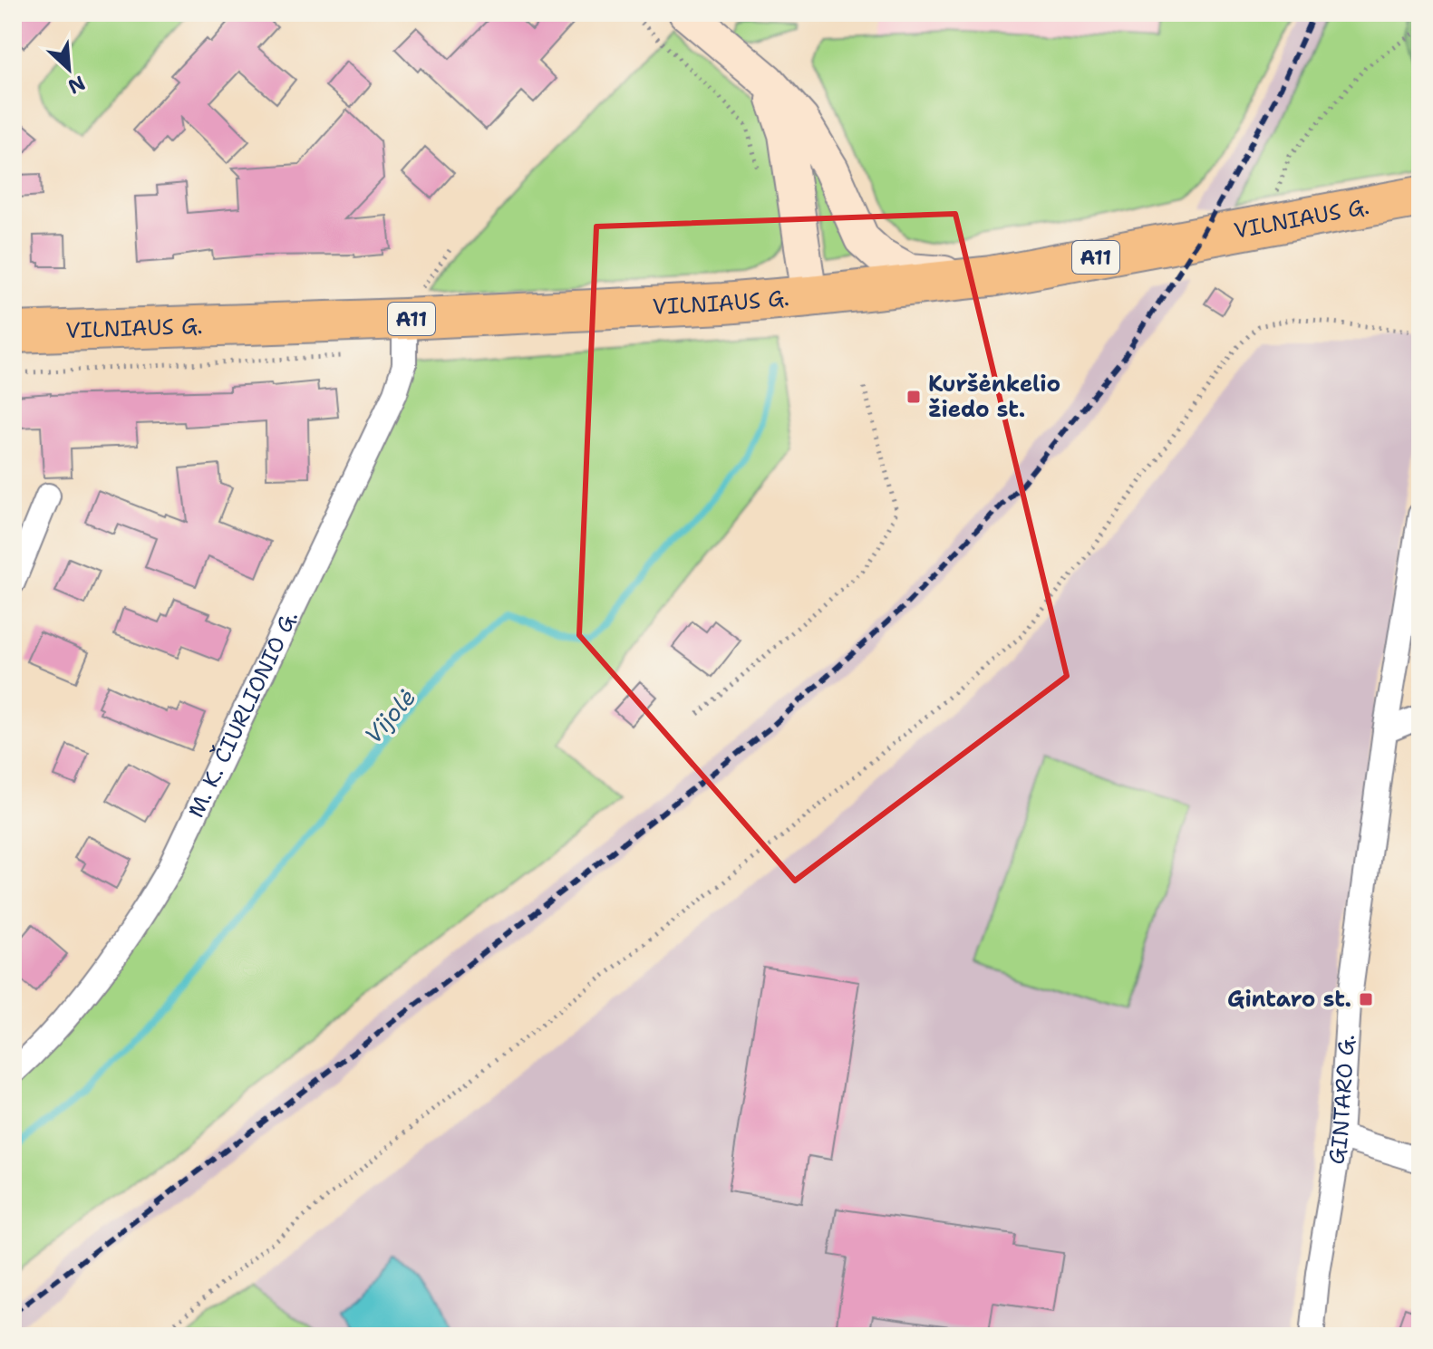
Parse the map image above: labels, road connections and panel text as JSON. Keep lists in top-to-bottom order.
{
  "streets": {
    "highway": ["VILNIAUS G.", "A11"],
    "street": ["M. K. ČIURLIONIO G.", "GINTARO G."]
  },
  "crossings": [
    ["VILNIAUS G.", "M. K. ČIURLIONIO G."]
  ],
  "water": ["Vijolė"],
  "places": {
    "transit": ["Kuršėnkelio žiedo st.", "Gintaro st."]
  },
  "north": "bottom right"
}
